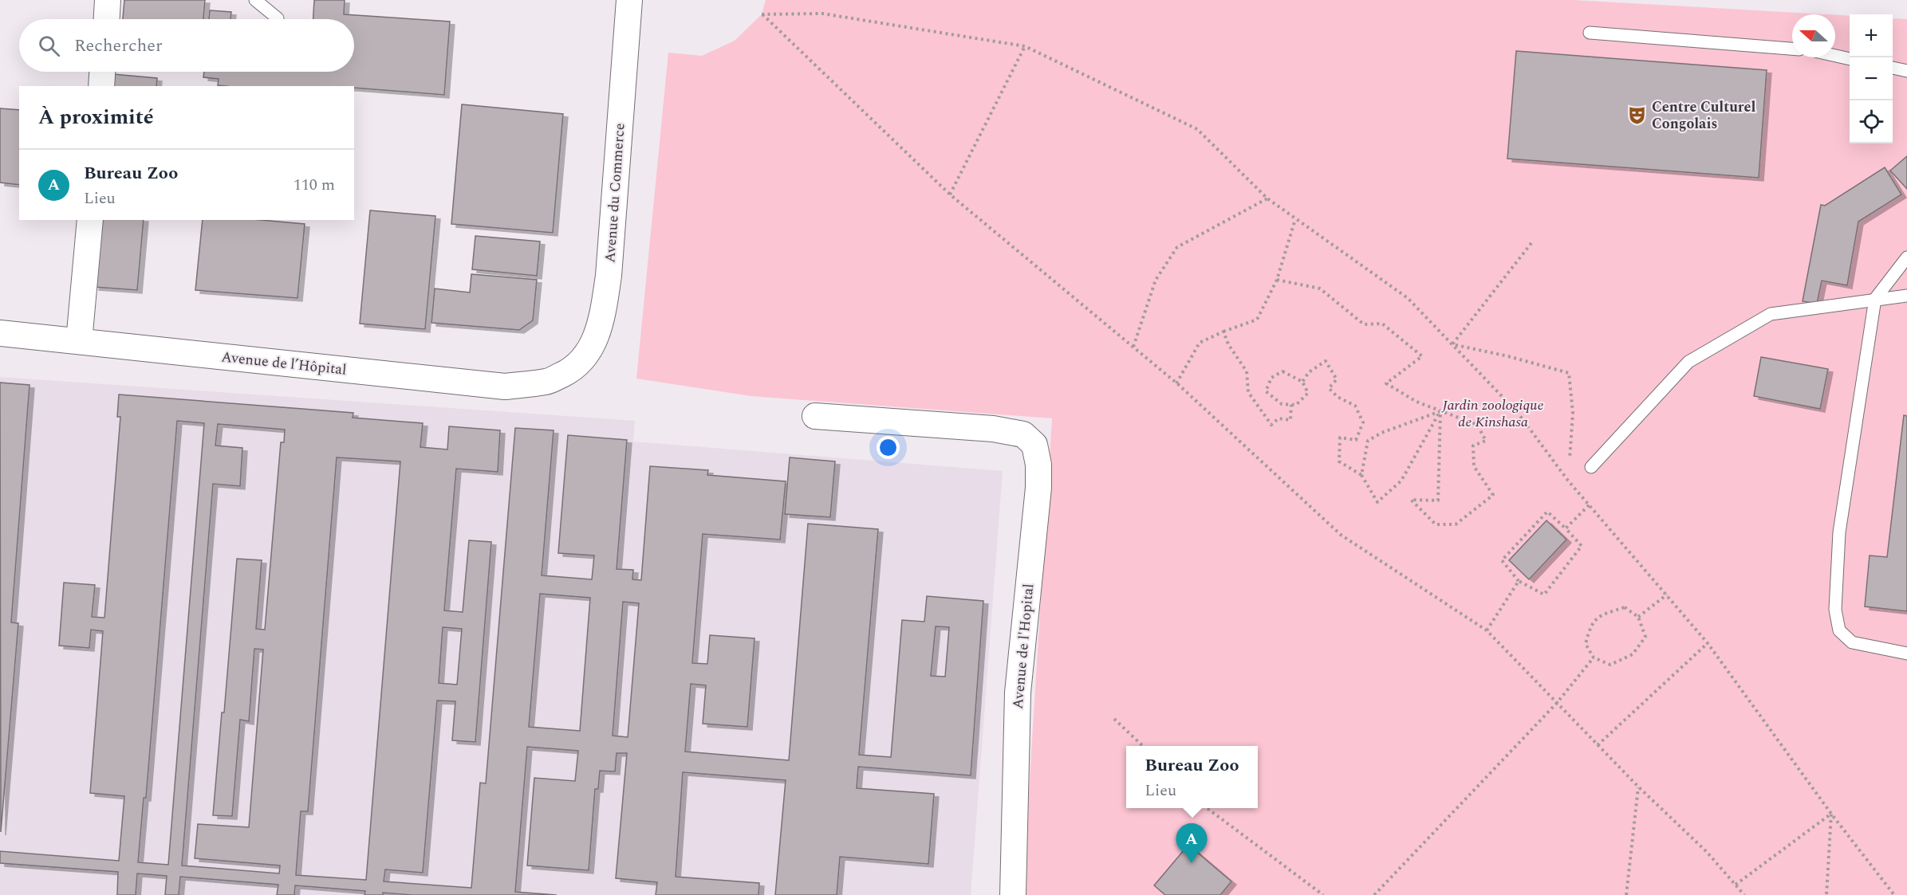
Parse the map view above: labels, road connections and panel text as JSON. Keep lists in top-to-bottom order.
{
  "streets": {
    "street": ["Avenue du Commerce", "Avenue de l’Hôpital", "Avenue de l'Hopital"]
  },
  "crossings": [
    ["Avenue du Commerce", "Avenue de l’Hôpital"]
  ],
  "parks": ["Jardin zoologique de Kinshasa"],
  "places": {
    "theatre": ["Centre Culturel Congolais"]
  },
  "north": "left",
  "page": {
    "map_buttons": ["+", "−"],
    "search": "Rechercher",
    "heading": "À proximité",
    "list": [
      {
        "mark": "A",
        "name": "Bureau Zoo",
        "note": "Lieu",
        "value": "110 m"
      }
    ],
    "popup": ["Bureau Zoo", "Lieu"],
    "pins": "A"
  }
}
